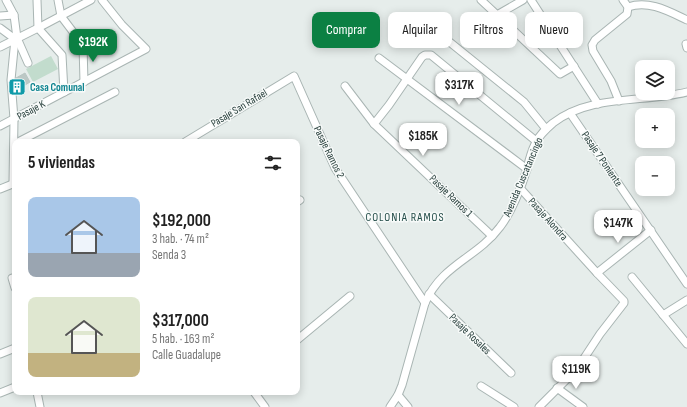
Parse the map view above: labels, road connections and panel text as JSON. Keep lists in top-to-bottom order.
{
  "streets": {
    "street": [
      "Pasaje San Rafael",
      "Pasaje K",
      "Pasaje Ramos 2",
      "Pasaje 7 Poniente",
      "Avenida Cuscatancingo",
      "Pasaje Ramos 1",
      "Pasaje Alondra",
      "Pasaje Rosales"
    ]
  },
  "crossings": [
    ["Pasaje San Rafael", "Pasaje Ramos 2"],
    ["Pasaje Ramos 2", "Avenida Cuscatancingo"],
    ["Pasaje 7 Poniente", "Avenida Cuscatancingo"],
    ["Avenida Cuscatancingo", "Pasaje Ramos 1"],
    ["Avenida Cuscatancingo", "Pasaje Alondra"],
    ["Avenida Cuscatancingo", "Pasaje Rosales"]
  ],
  "districts": ["COLONIA RAMOS"],
  "places": {
    "building": ["Casa Comunal"]
  },
  "page": {
    "chip": [
      "Comprar",
      "Alquilar",
      "Filtros",
      "Nuevo"
    ],
    "price": [
      "$192K",
      "$317K",
      "$185K",
      "$147K",
      "$119K"
    ],
    "map_buttons": ["+", "−"],
    "heading": "5 viviendas",
    "list": [
      {
        "name": "$192,000",
        "note": "3 hab. · 74 m² · Senda 3"
      },
      {
        "name": "$317,000",
        "note": "5 hab. · 163 m² · Calle Guadalupe"
      }
    ]
  }
}
